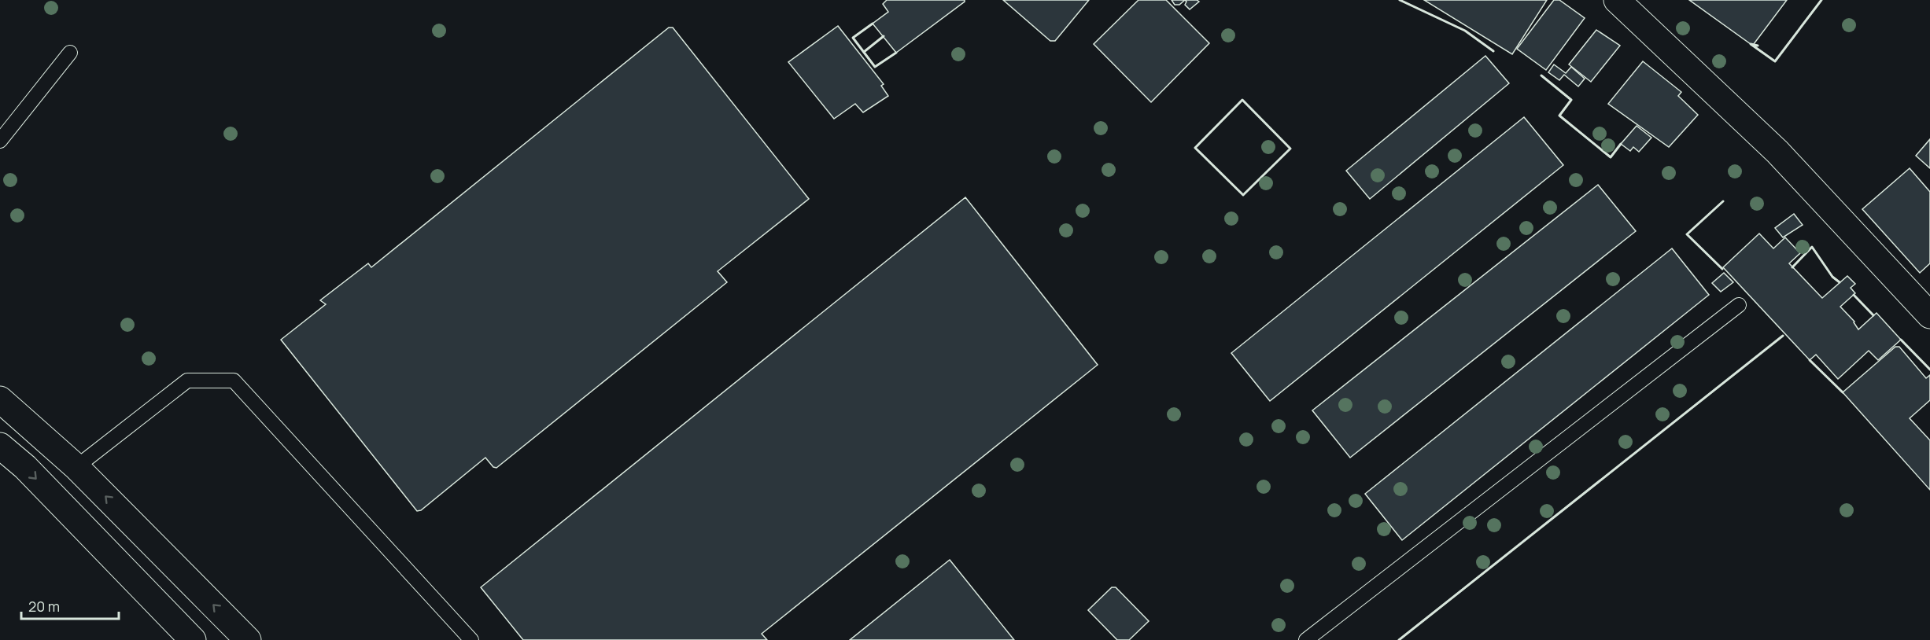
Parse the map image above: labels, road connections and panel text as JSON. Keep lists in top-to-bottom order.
{
  "scale_bar": "20 m"
}
